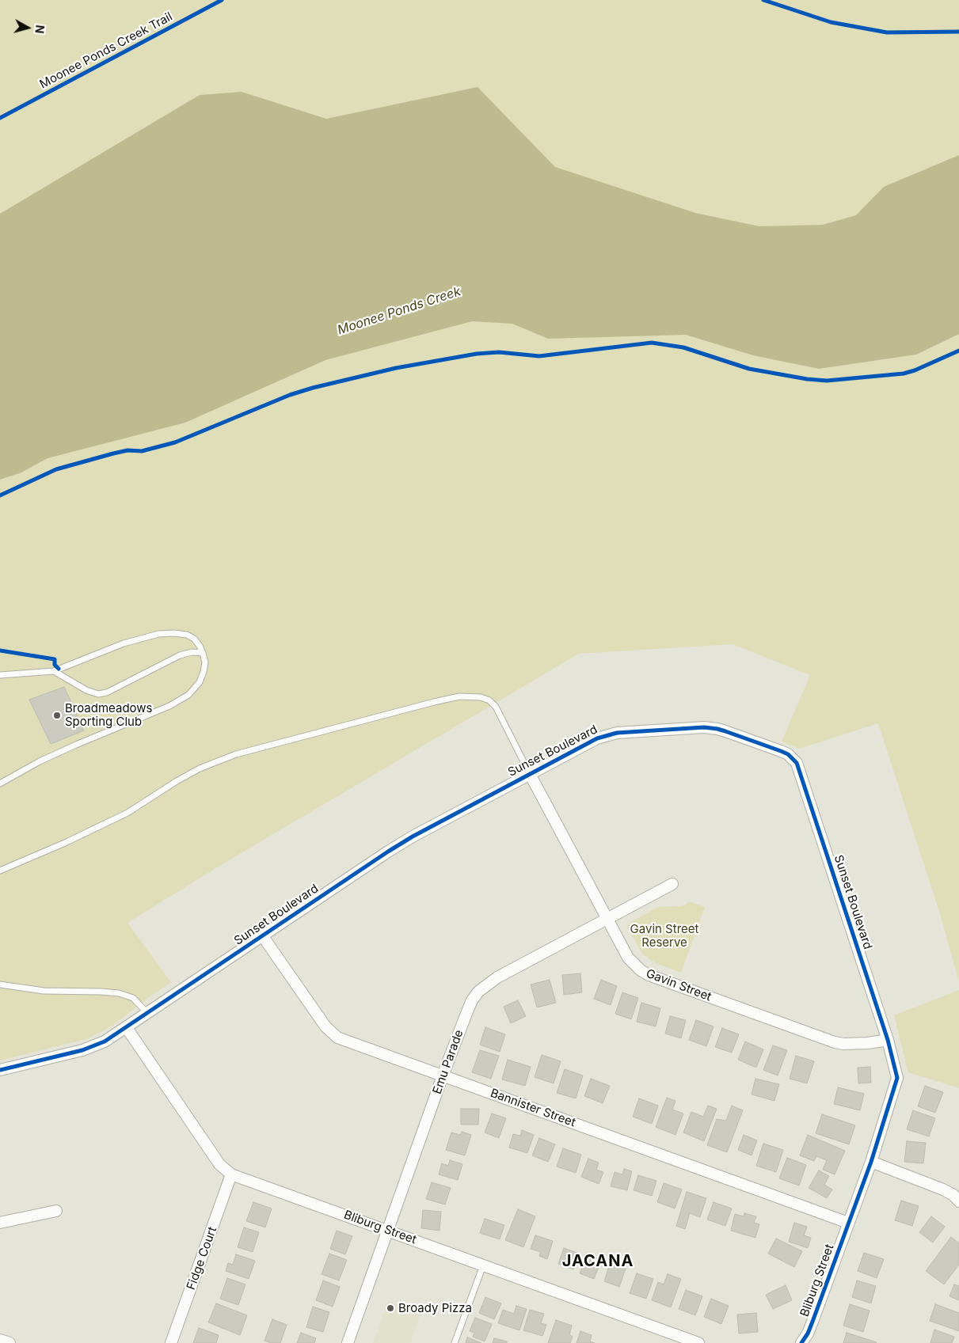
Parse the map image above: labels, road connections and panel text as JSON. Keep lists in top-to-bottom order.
{
  "streets": {
    "street": [
      "Sunset Boulevard",
      "Gavin Street",
      "Emu Parade",
      "Bannister Street",
      "Bliburg Street",
      "Fidge Court"
    ],
    "cycle path": ["Moonee Ponds Creek Trail"]
  },
  "crossings": [
    ["Sunset Boulevard", "Gavin Street"],
    ["Sunset Boulevard", "Bannister Street"],
    ["Sunset Boulevard", "Bliburg Street"],
    ["Gavin Street", "Emu Parade"],
    ["Emu Parade", "Bannister Street"],
    ["Emu Parade", "Bliburg Street"],
    ["Bannister Street", "Bliburg Street"],
    ["Bliburg Street", "Fidge Court"]
  ],
  "districts": ["JACANA"],
  "water": ["Moonee Ponds Creek"],
  "parks": ["Gavin Street Reserve"],
  "places": ["Broadmeadows Sporting Club", "Broady Pizza"],
  "north": "right"
}
